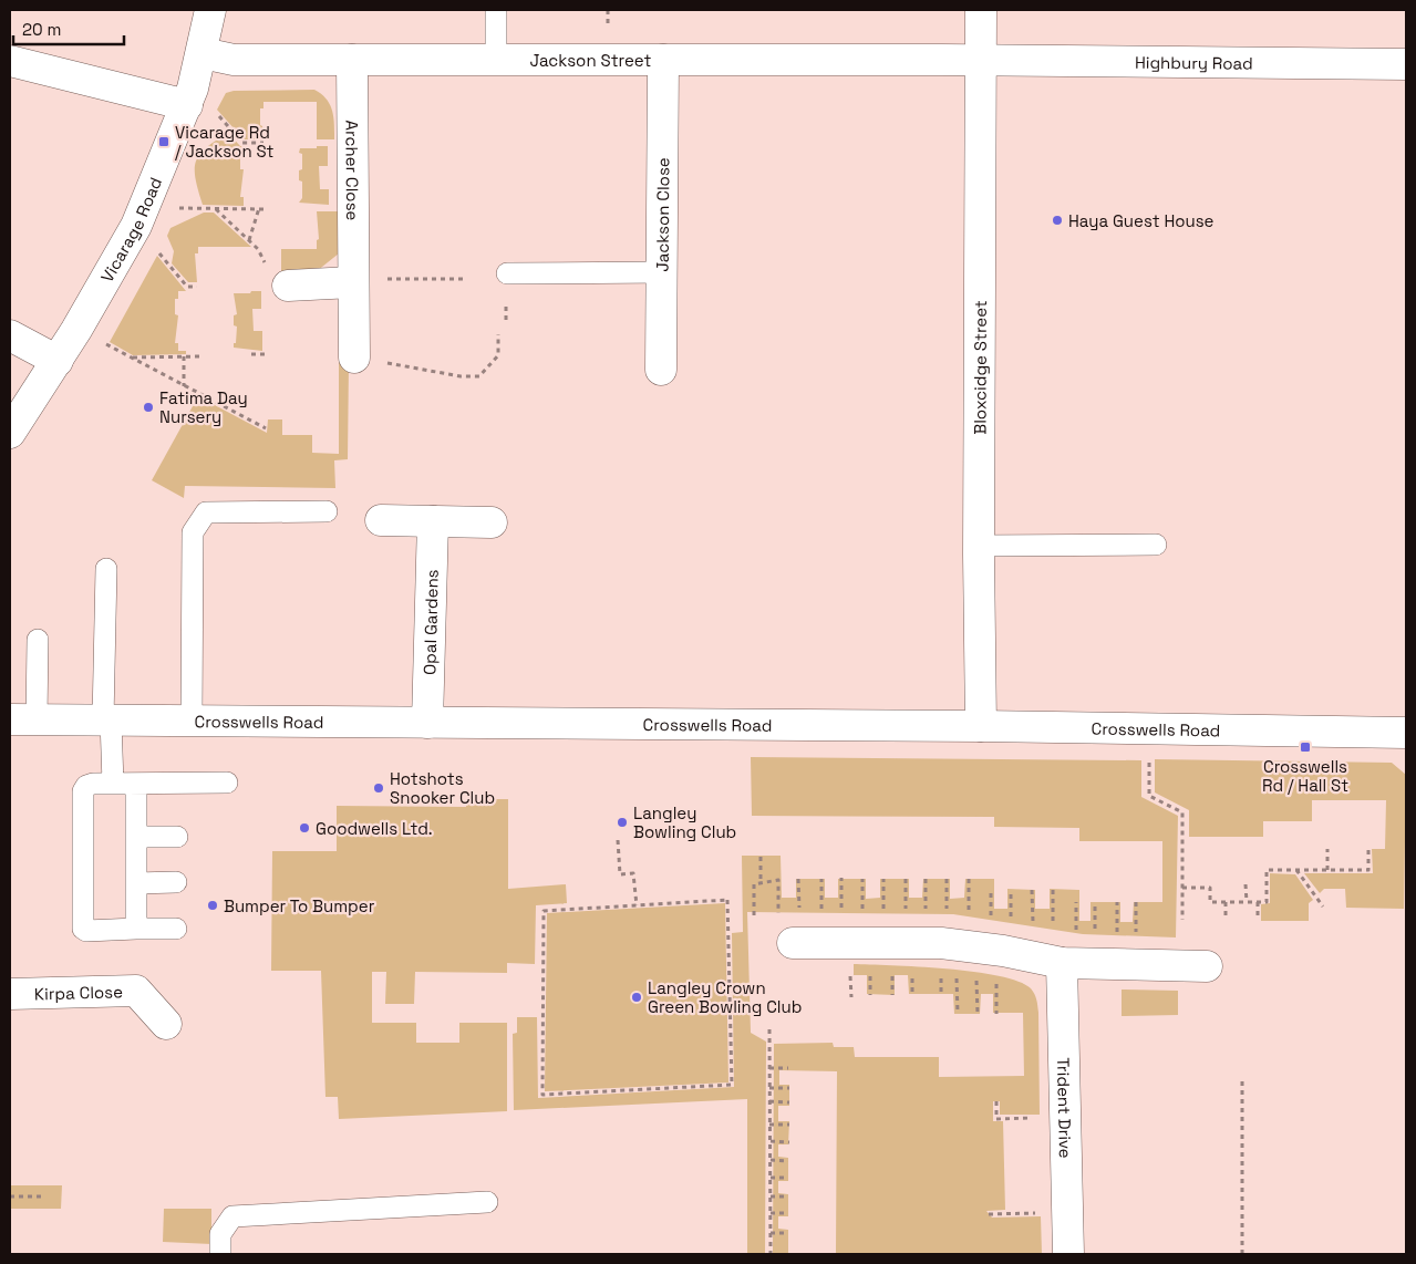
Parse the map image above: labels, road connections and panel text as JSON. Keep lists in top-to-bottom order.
{
  "streets": {
    "street": [
      "Jackson Street",
      "Highbury Road",
      "Archer Close",
      "Jackson Close",
      "Vicarage Road",
      "Bloxcidge Street",
      "Opal Gardens",
      "Crosswells Road",
      "Kirpa Close",
      "Trident Drive"
    ]
  },
  "crossings": [
    ["Jackson Street", "Highbury Road"],
    ["Jackson Street", "Archer Close"],
    ["Jackson Street", "Jackson Close"],
    ["Jackson Street", "Vicarage Road"],
    ["Jackson Street", "Bloxcidge Street"],
    ["Highbury Road", "Bloxcidge Street"],
    ["Bloxcidge Street", "Crosswells Road"],
    ["Opal Gardens", "Crosswells Road"]
  ],
  "places": {
    "transit": ["Vicarage Rd / Jackson St", "Crosswells Rd / Hall St"],
    "other": [
      "Haya Guest House",
      "Fatima Day Nursery",
      "Hotshots Snooker Club",
      "Langley Bowling Club",
      "Goodwells Ltd.",
      "Bumper To Bumper",
      "Langley Crown Green Bowling Club"
    ]
  },
  "scale_bar": "20 m"
}
